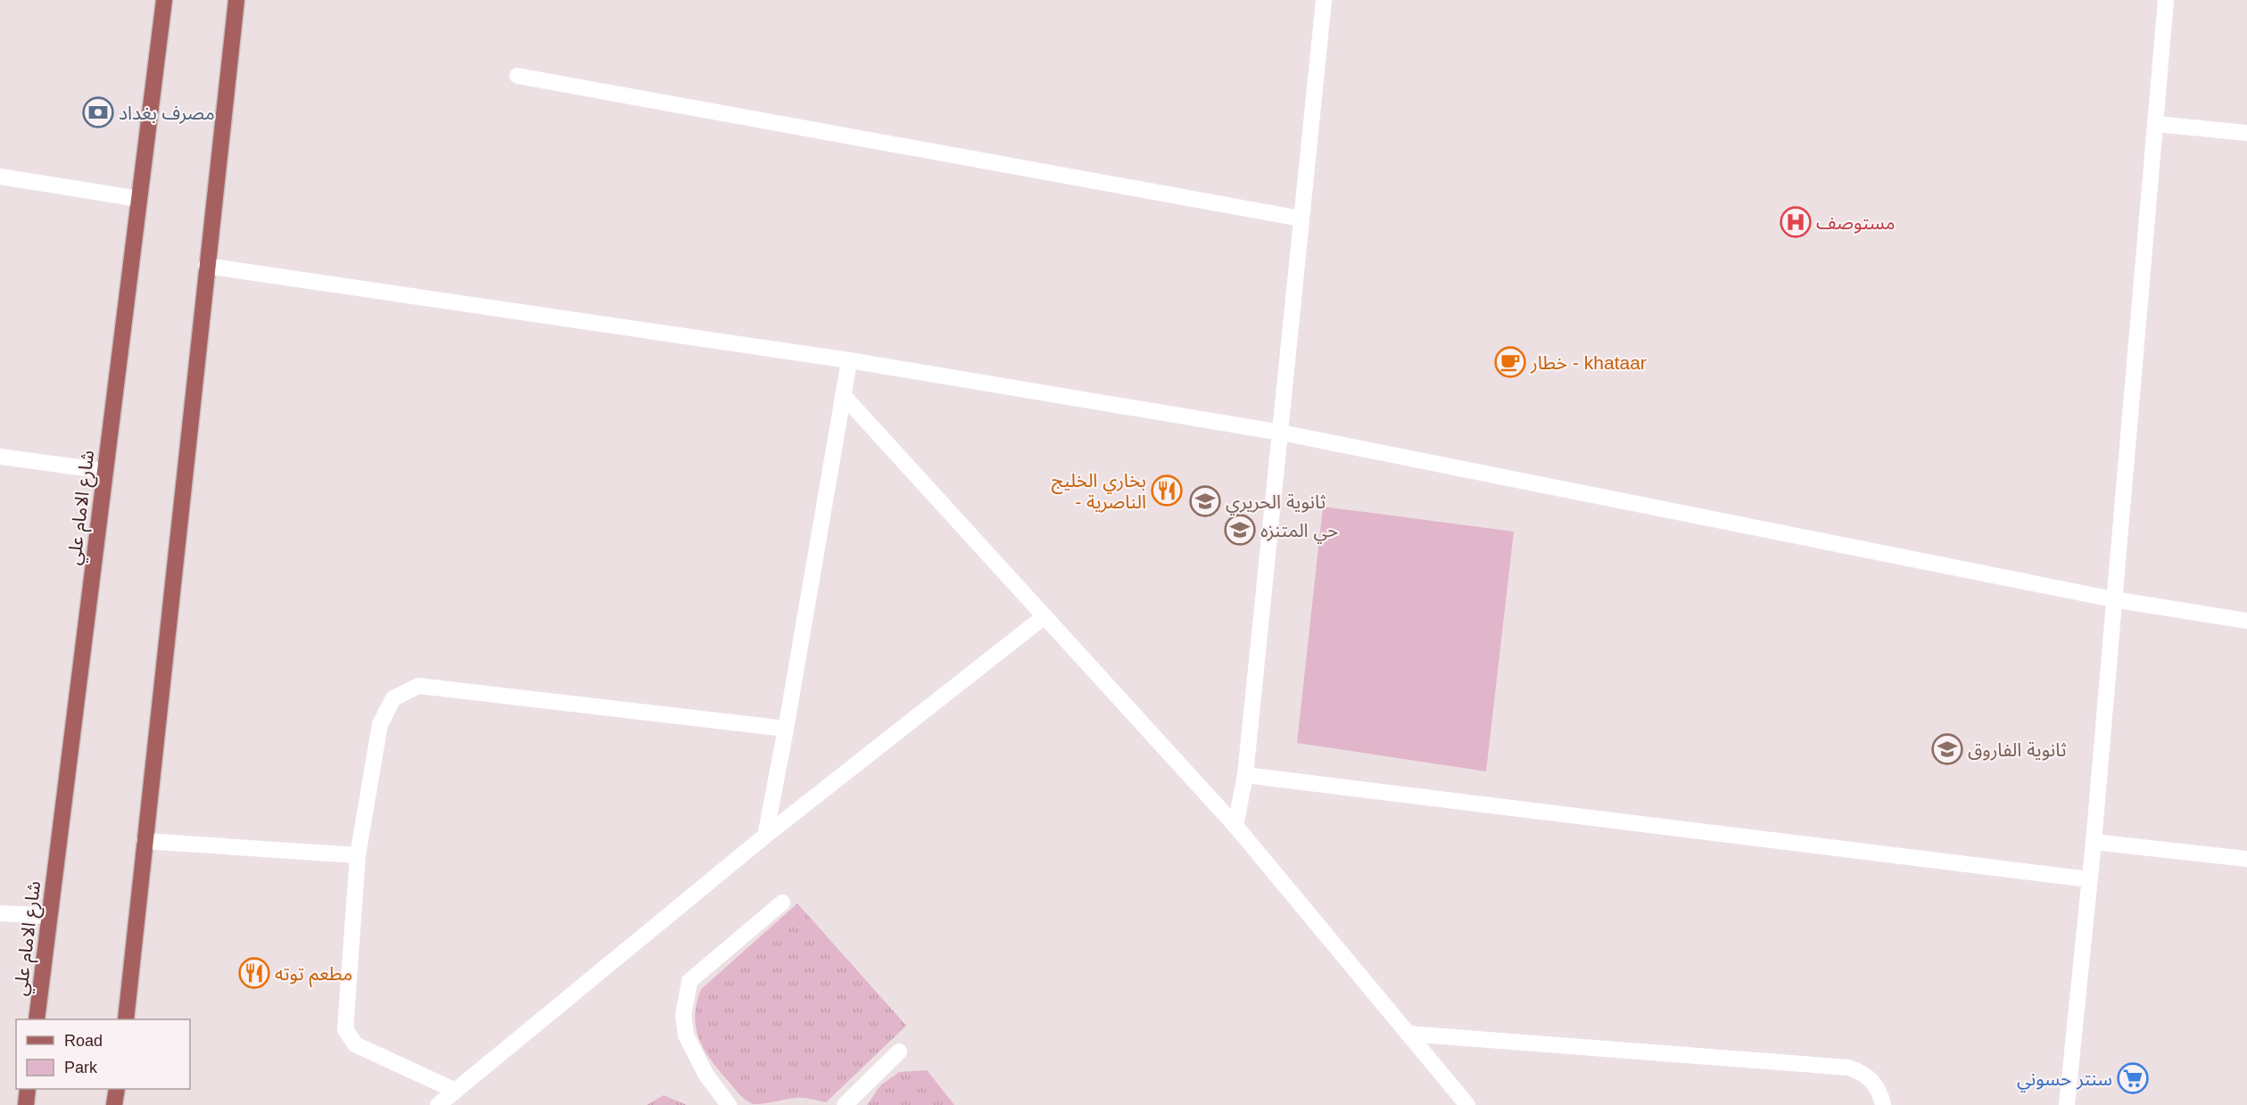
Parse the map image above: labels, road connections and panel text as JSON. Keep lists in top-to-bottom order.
{
  "streets": {
    "main road": ["شارع الامام علي"]
  },
  "places": {
    "bank": ["مصرف بغداد"],
    "hospital": ["مستوصف"],
    "cafe": ["خطار - khataar"],
    "restaurant": ["بخاري الخليج - الناصرية", "مطعم توته"],
    "school or university": ["ثانوية الحريري", "حي المتنزه", "ثانوية الفاروق"],
    "supermarket": ["سنتر حسوني"]
  },
  "legend": ["Road", "Park"]
}
